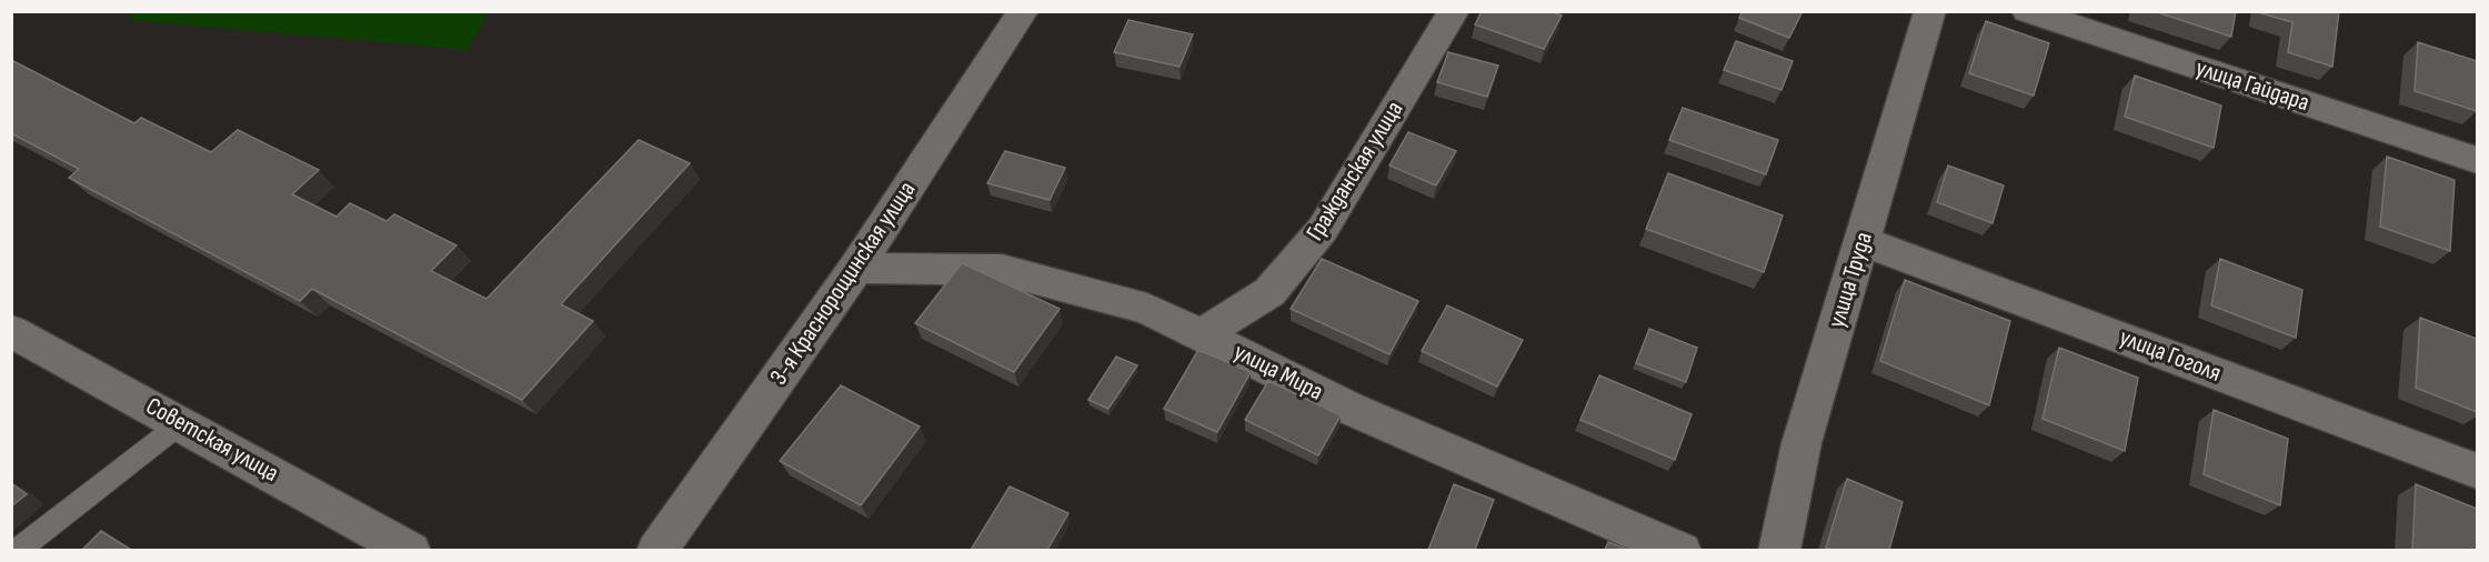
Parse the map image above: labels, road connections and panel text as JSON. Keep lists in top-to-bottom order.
{
  "streets": {
    "street": [
      "улица Гайдара",
      "Гражданская улица",
      "улица Труда",
      "3-я Краснорощинская улица",
      "улица Гоголя",
      "улица Мира",
      "Советская улица"
    ]
  },
  "crossings": [
    ["Гражданская улица", "улица Мира"],
    ["улица Труда", "улица Гоголя"],
    ["3-я Краснорощинская улица", "улица Мира"]
  ]
}
